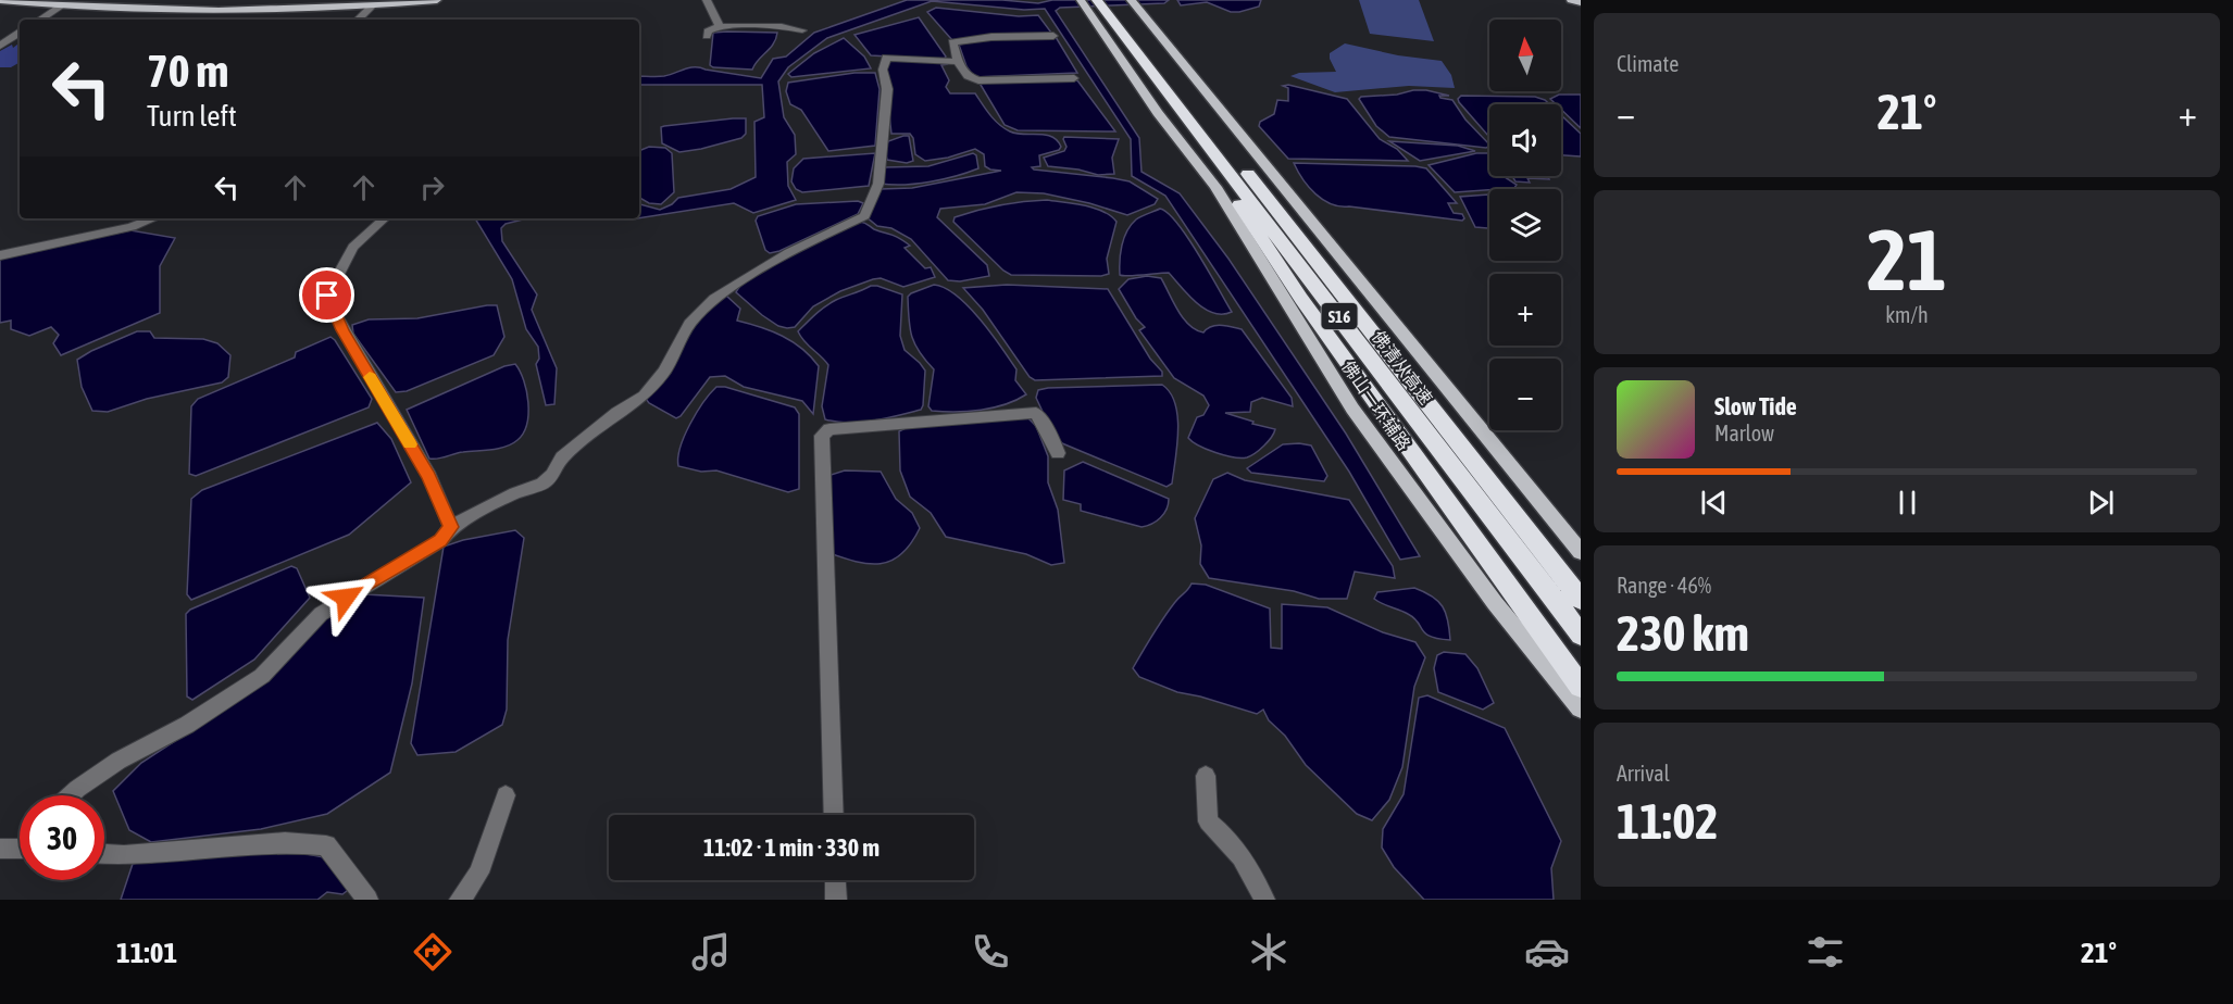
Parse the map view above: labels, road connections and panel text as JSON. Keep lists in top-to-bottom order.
{
  "streets": {
    "highway": ["S16", "佛清从高速"],
    "main road": ["佛山一环辅路"]
  },
  "crossings": [
    ["佛清从高速", "佛山一环辅路"]
  ],
  "north": "top",
  "page": {
    "tile": [
      "Climate",
      ["21", "km/h"],
      ["Range · 46%", "230 km"],
      ["Arrival", "11:02"]
    ],
    "map_buttons": ["+", "−"],
    "turn": ["70 m", "Turn left"],
    "heat": ["−", "21°", "+"],
    "song": ["Slow Tide", "Marlow"],
    "limit": "30",
    "trip": "11:02 · 1 min · 330 m",
    "tabs": ["11:01", "21°"]
  }
}
